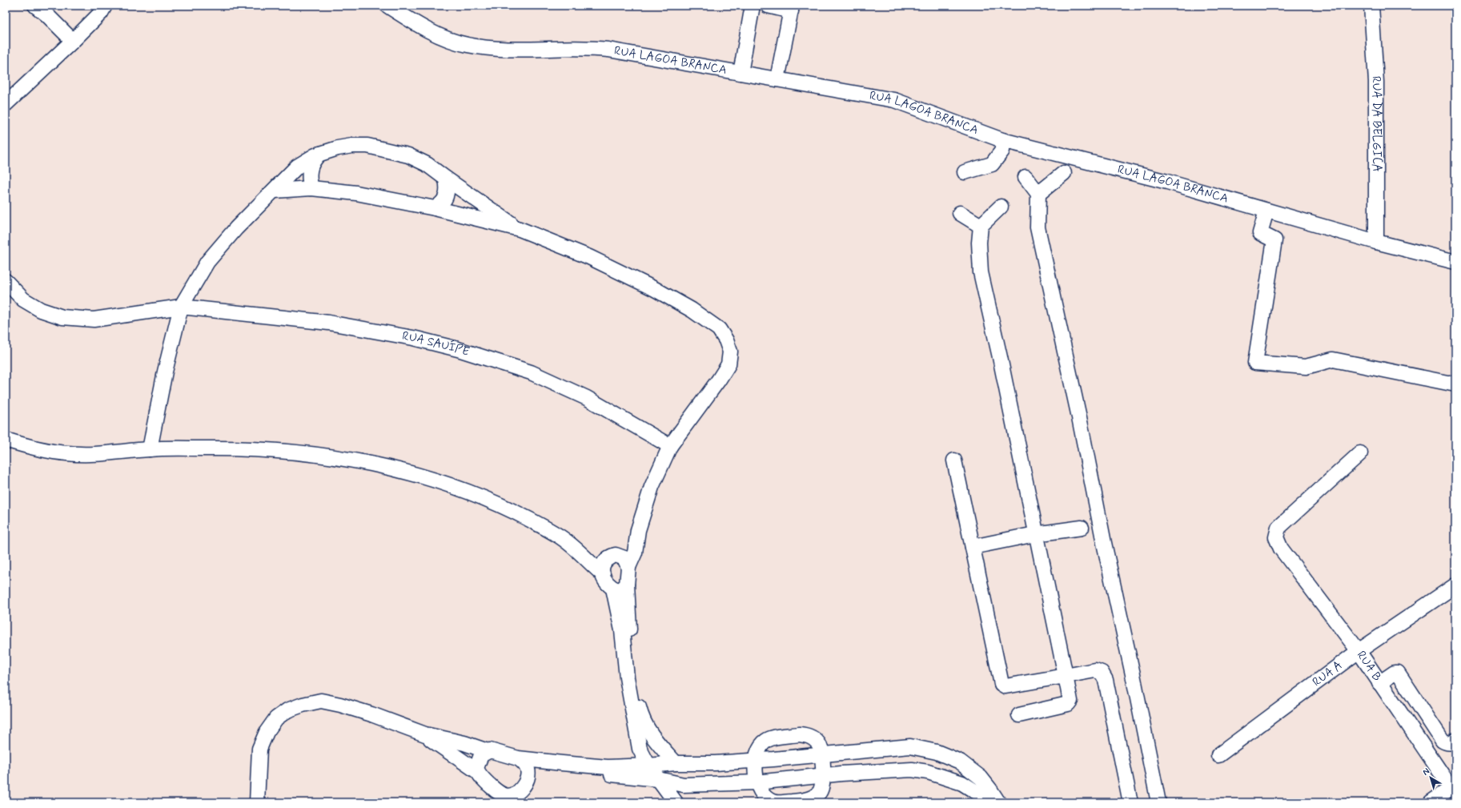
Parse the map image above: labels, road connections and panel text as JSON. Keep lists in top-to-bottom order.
{
  "streets": {
    "street": [
      "RUA LAGOA BRANCA",
      "RUA DA BELGICA",
      "RUA SAUÍPE",
      "RUA B",
      "RUA A"
    ]
  },
  "crossings": [
    ["RUA LAGOA BRANCA", "RUA DA BELGICA"],
    ["RUA B", "RUA A"]
  ],
  "north": "top left"
}
